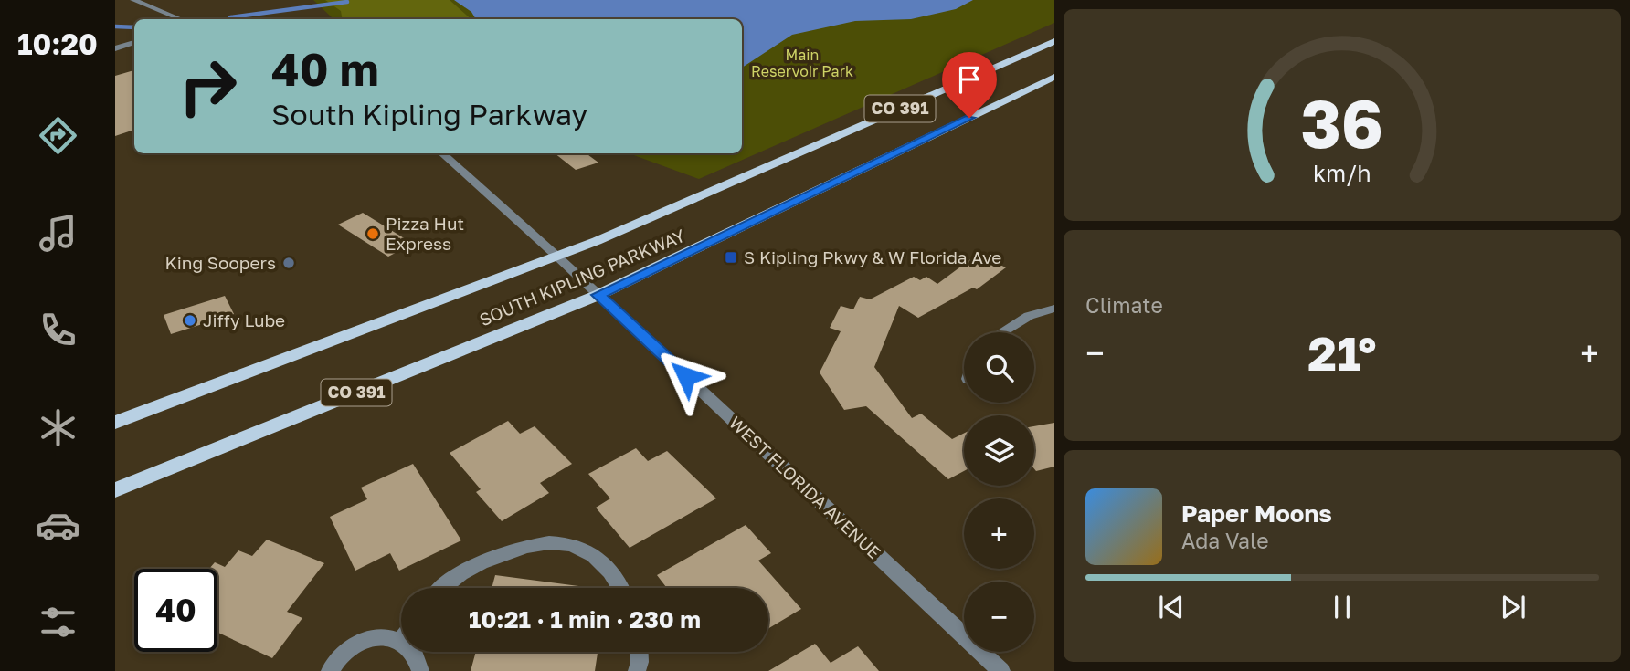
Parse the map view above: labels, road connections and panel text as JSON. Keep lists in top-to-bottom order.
{
  "streets": {
    "main road": ["CO 391", "SOUTH KIPLING PARKWAY"],
    "street": ["WEST FLORIDA AVENUE"]
  },
  "crossings": [
    ["SOUTH KIPLING PARKWAY", "WEST FLORIDA AVENUE"]
  ],
  "parks": ["Main Reservoir Park"],
  "places": {
    "other": ["Pizza Hut Express", "King Soopers", "Jiffy Lube"],
    "transit": ["S Kipling Pkwy & W Florida Ave"]
  },
  "page": {
    "tabs": "10:20",
    "turn": ["40 m", "South Kipling Parkway"],
    "tile": "Climate",
    "heat": ["−", "21°", "+"],
    "map_buttons": ["+", "−"],
    "song": ["Paper Moons", "Ada Vale"],
    "limit": "40",
    "trip": "10:21 · 1 min · 230 m",
    "gauge": ["36", "km/h"]
  }
}
